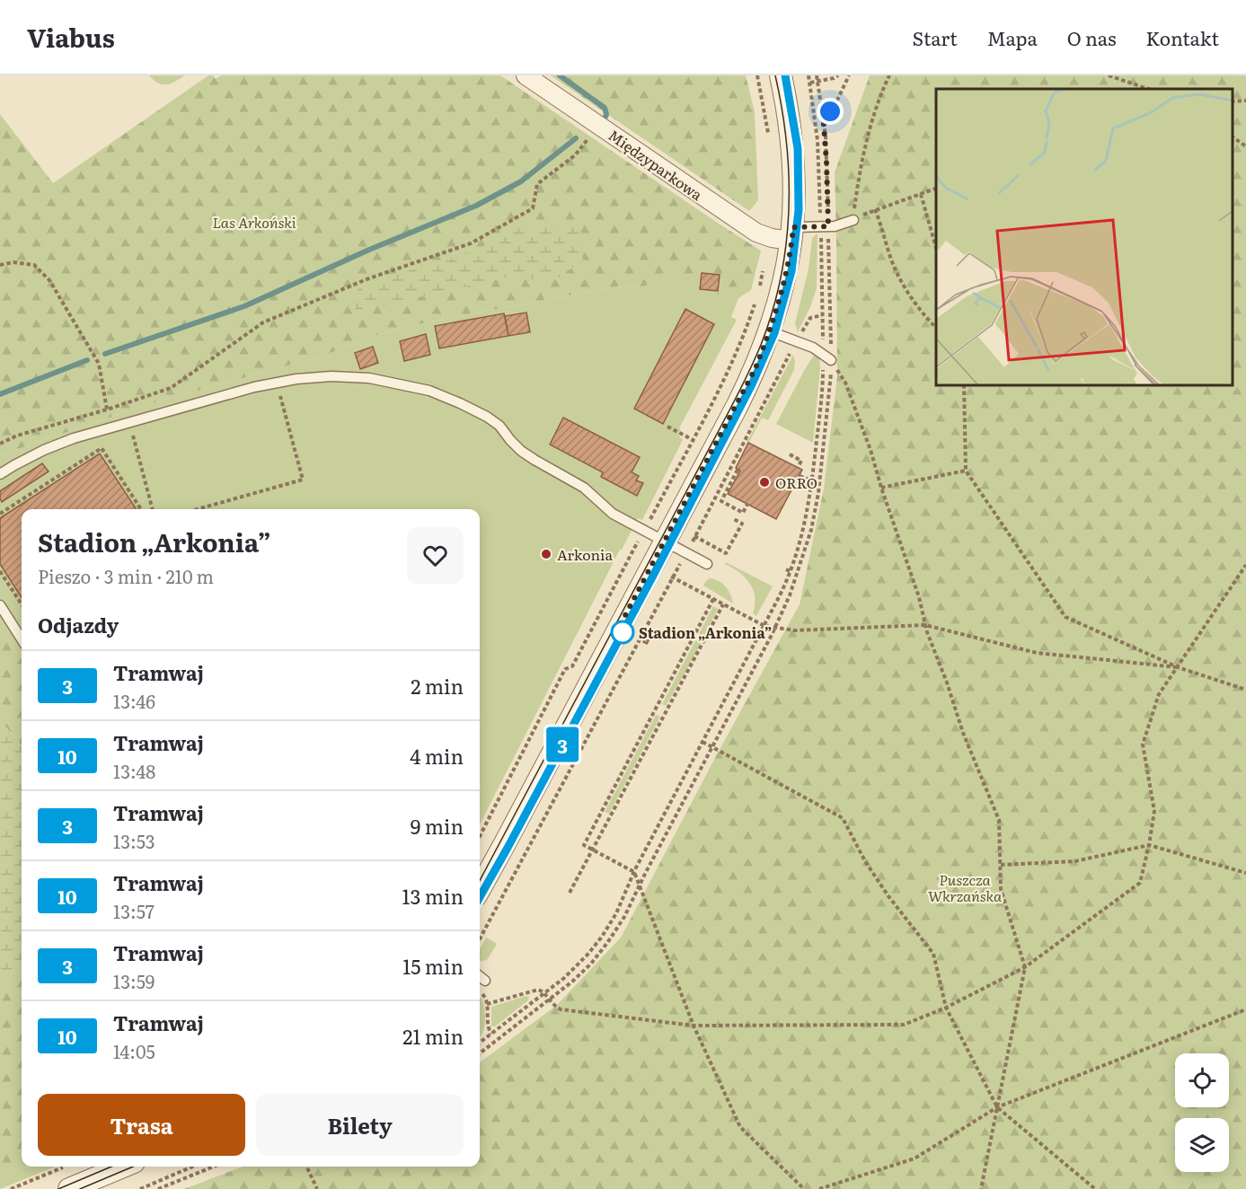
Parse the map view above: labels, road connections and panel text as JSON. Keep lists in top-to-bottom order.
{
  "streets": {
    "street": ["Międzyparkowa"]
  },
  "parks": ["Las Arkoński", "Puszcza Wkrzańska"],
  "places": ["ORRO", "Arkonia", "Stadion „Arkonia”"],
  "lines": ["tram line 3"],
  "page": {
    "header": "Viabus",
    "nav": [
      "Start",
      "Mapa",
      "O nas",
      "Kontakt"
    ],
    "on_map": "3",
    "heading": [
      ["Stadion „Arkonia”", "Pieszo · 3 min · 210 m"],
      "Odjazdy"
    ],
    "list": [
      {
        "mark": "3",
        "name": "Tramwaj",
        "note": "13:46",
        "value": "2 min"
      },
      {
        "mark": "10",
        "name": "Tramwaj",
        "note": "13:48",
        "value": "4 min"
      },
      {
        "mark": "3",
        "name": "Tramwaj",
        "note": "13:53",
        "value": "9 min"
      },
      {
        "mark": "10",
        "name": "Tramwaj",
        "note": "13:57",
        "value": "13 min"
      },
      {
        "mark": "3",
        "name": "Tramwaj",
        "note": "13:59",
        "value": "15 min"
      },
      {
        "mark": "10",
        "name": "Tramwaj",
        "note": "14:05",
        "value": "21 min"
      }
    ],
    "buttons": ["Trasa", "Bilety"]
  }
}
